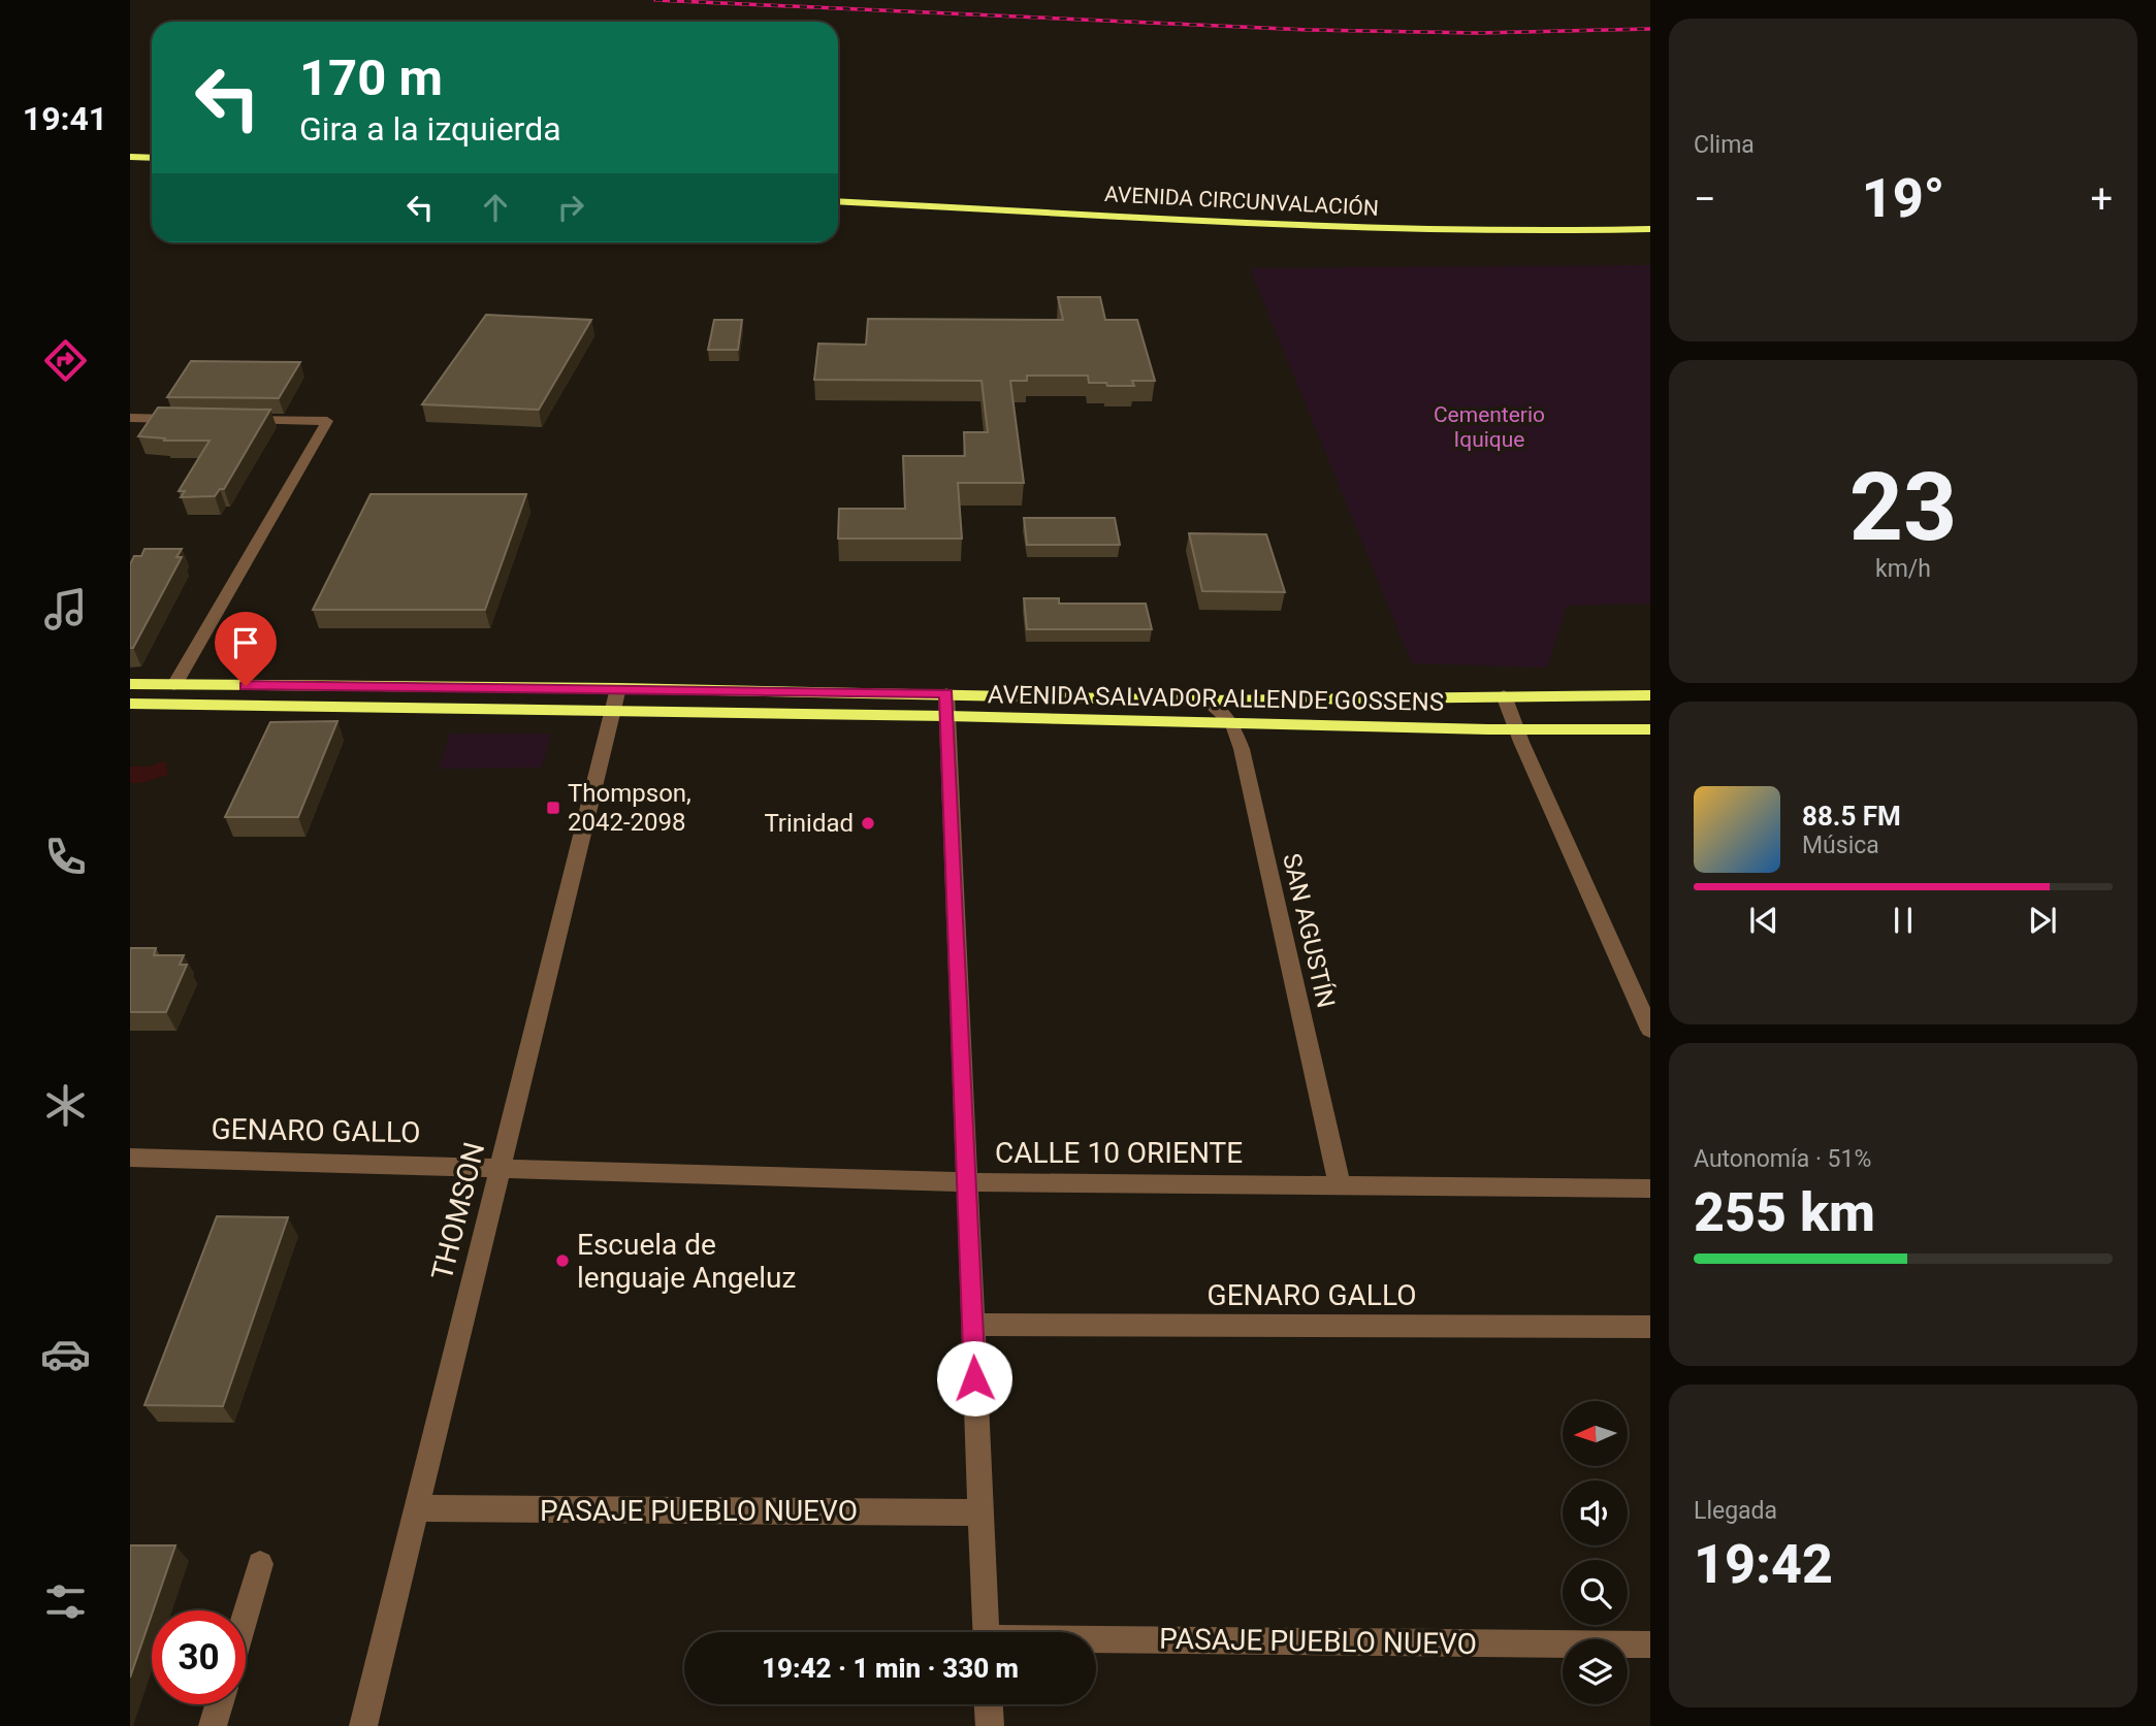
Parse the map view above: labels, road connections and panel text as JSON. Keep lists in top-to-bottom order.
{
  "streets": {
    "main road": ["AVENIDA CIRCUNVALACIÓN", "AVENIDA SALVADOR ALLENDE GOSSENS"],
    "street": [
      "SAN AGUSTÍN",
      "GENARO GALLO",
      "CALLE 10 ORIENTE",
      "THOMSON",
      "PASAJE PUEBLO NUEVO"
    ]
  },
  "crossings": [
    ["AVENIDA SALVADOR ALLENDE GOSSENS", "SAN AGUSTÍN"],
    ["AVENIDA SALVADOR ALLENDE GOSSENS", "THOMSON"],
    ["SAN AGUSTÍN", "CALLE 10 ORIENTE"],
    ["GENARO GALLO", "CALLE 10 ORIENTE"],
    ["GENARO GALLO", "THOMSON"],
    ["CALLE 10 ORIENTE", "THOMSON"],
    ["THOMSON", "PASAJE PUEBLO NUEVO"]
  ],
  "parks": ["Cementerio Iquique"],
  "places": {
    "transit": ["Thompson, 2042-2098"],
    "other": ["Trinidad", "Escuela de lenguaje Angeluz"]
  },
  "north": "left",
  "page": {
    "tabs": "19:41",
    "tile": [
      "Clima",
      ["23", "km/h"],
      ["Autonomía · 51%", "255 km"],
      ["Llegada", "19:42"]
    ],
    "turn": ["170 m", "Gira a la izquierda"],
    "heat": ["−", "19°", "+"],
    "song": ["88.5 FM", "Música"],
    "limit": "30",
    "trip": "19:42 · 1 min · 330 m"
  }
}
